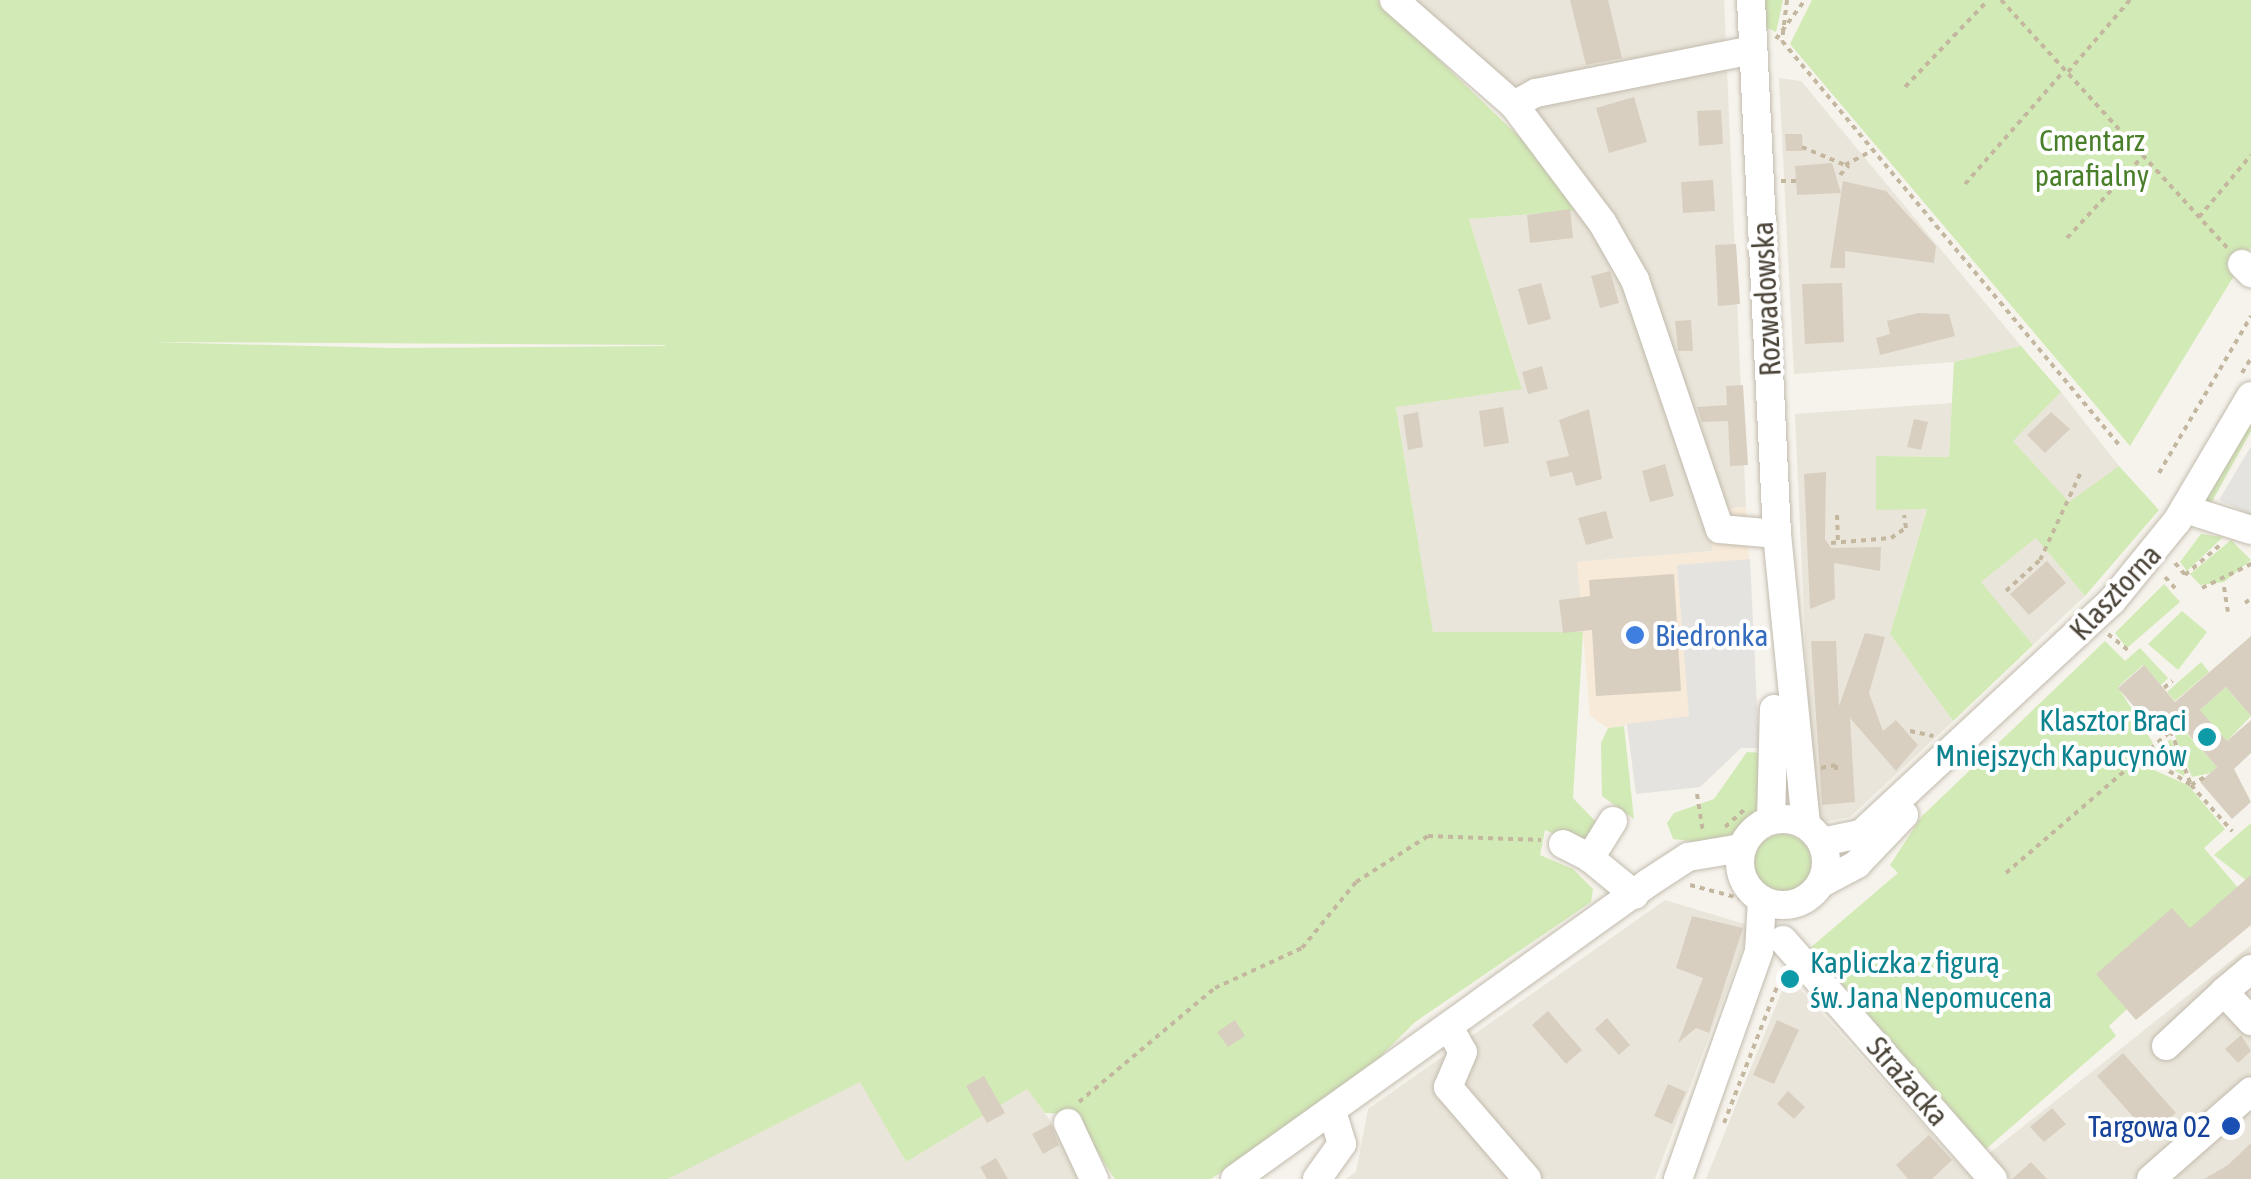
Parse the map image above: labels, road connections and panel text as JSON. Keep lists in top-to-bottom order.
{
  "streets": {
    "street": ["Rozwadowska", "Klasztorna", "Strażacka"]
  },
  "crossings": [
    ["Rozwadowska", "Klasztorna"]
  ],
  "parks": ["Cmentarz parafialny"],
  "places": [
    "Biedronka",
    "Klasztor Braci Mniejszych Kapucynów",
    "Kapliczka z figurą św. Jana Nepomucena",
    "Targowa 02"
  ]
}
